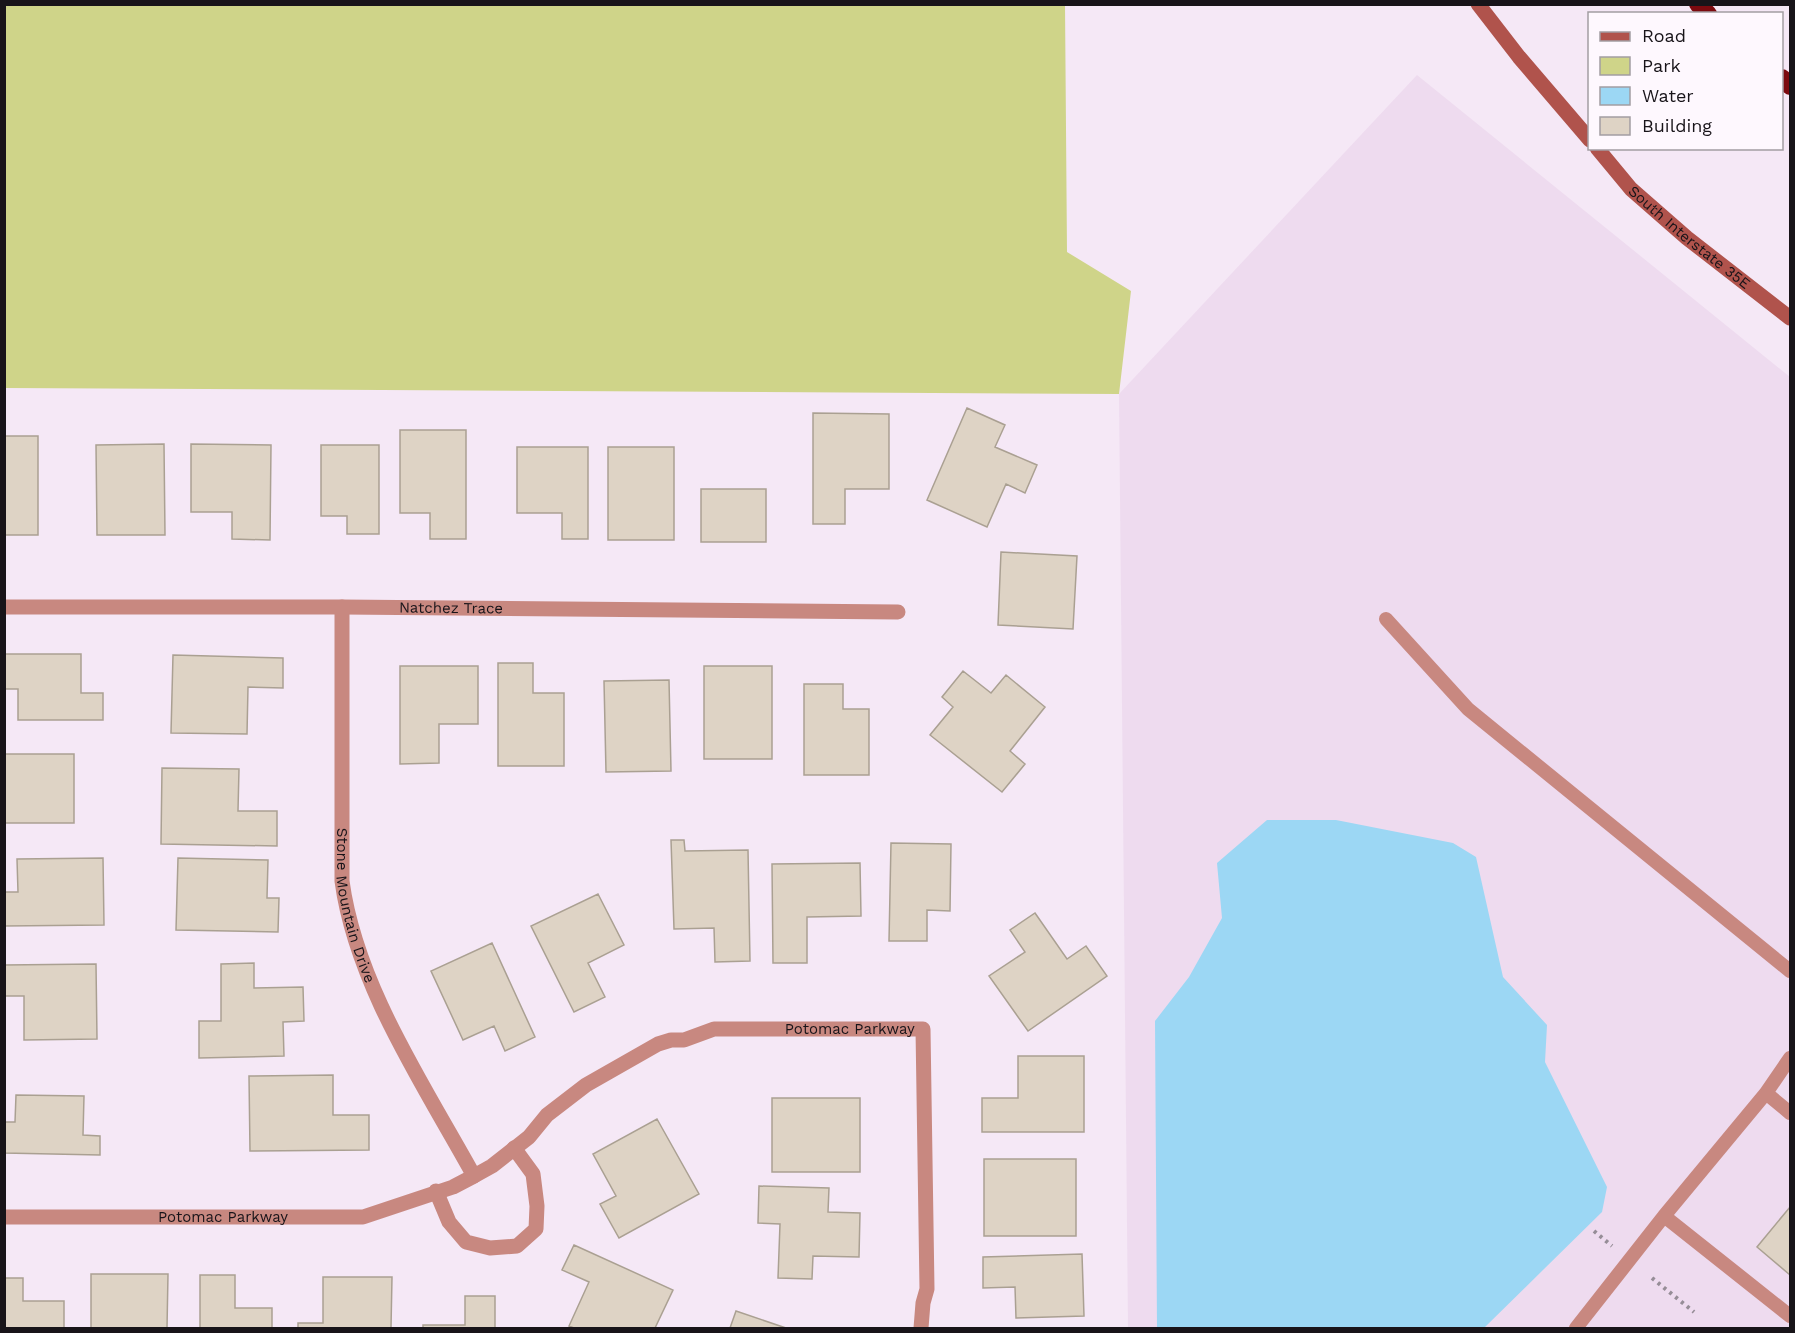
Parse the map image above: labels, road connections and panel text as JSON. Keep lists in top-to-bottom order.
{
  "streets": {
    "main road": ["South Interstate 35E"],
    "street": ["Natchez Trace", "Stone Mountain Drive", "Potomac Parkway"]
  },
  "crossings": [
    ["Natchez Trace", "Stone Mountain Drive"],
    ["Stone Mountain Drive", "Potomac Parkway"]
  ],
  "legend": [
    "Road",
    "Park",
    "Water",
    "Building"
  ]
}
